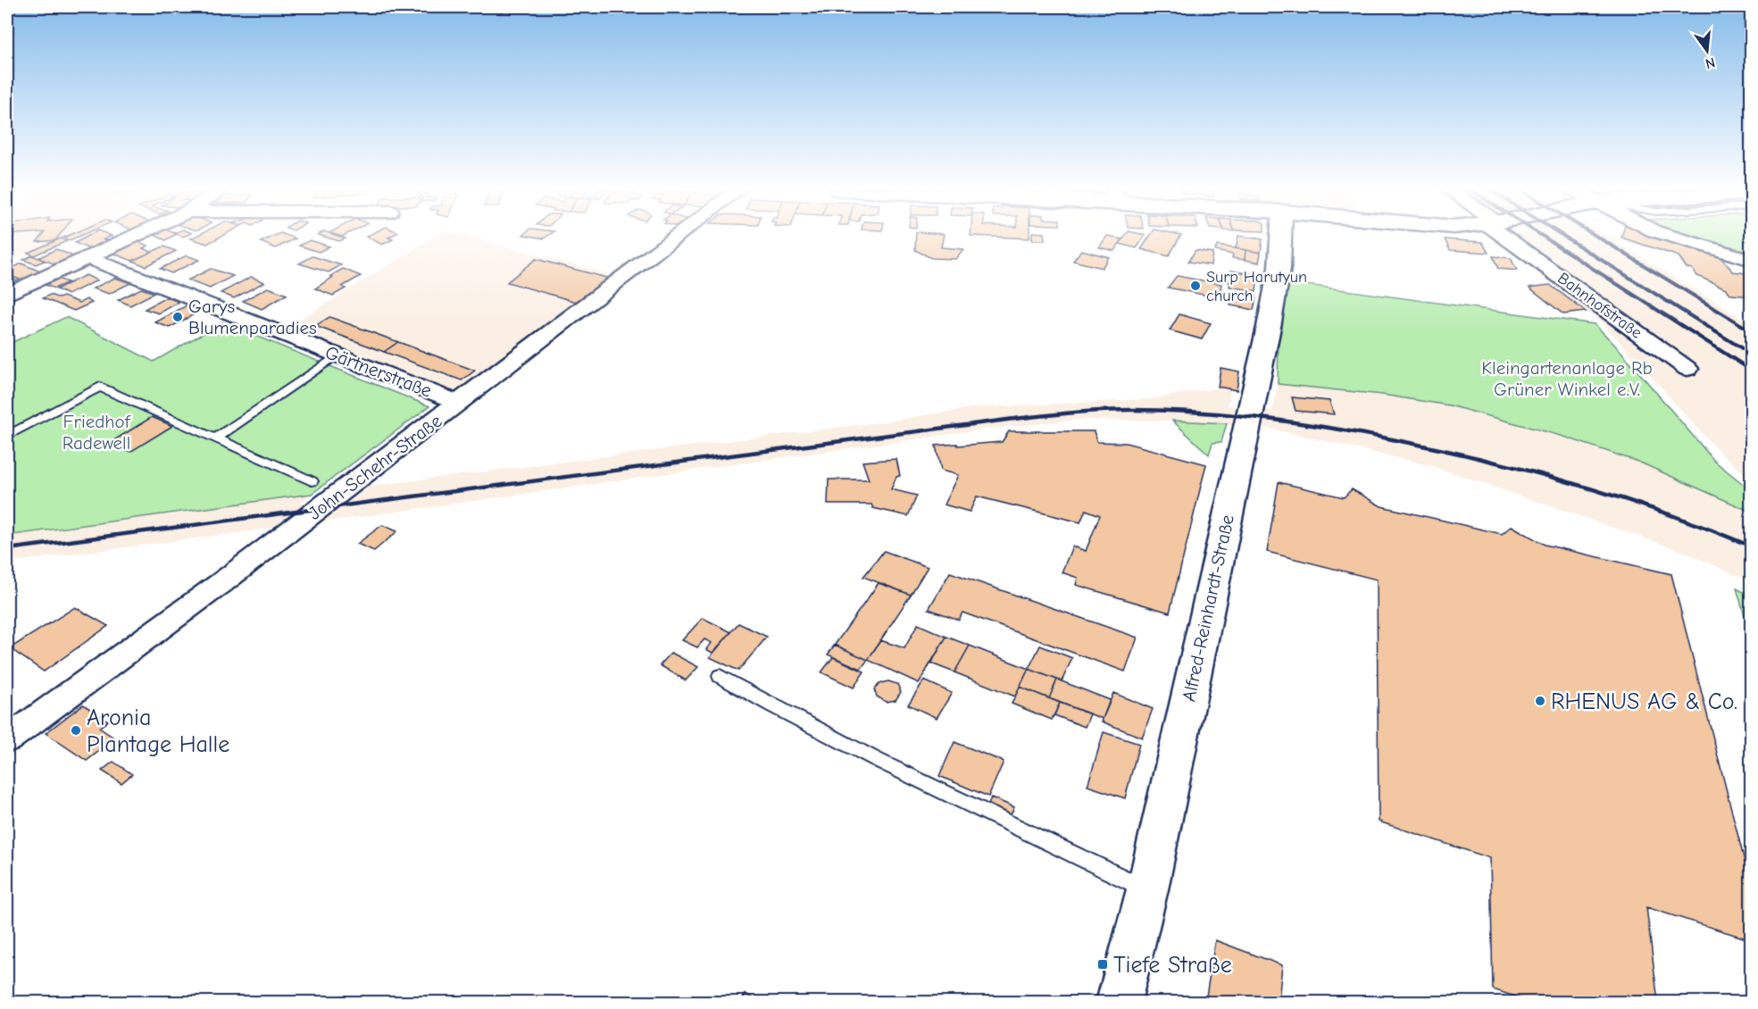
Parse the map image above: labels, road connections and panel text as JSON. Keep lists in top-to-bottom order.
{
  "streets": {
    "main road": ["Alfred-Reinhardt-Straße"],
    "street": ["Bahnhofstraße", "Gärtnerstraße", "John-Schehr-Straße"]
  },
  "crossings": [
    ["Gärtnerstraße", "John-Schehr-Straße"]
  ],
  "parks": ["Kleingartenanlage Rb Grüner Winkel e.V.", "Friedhof Radewell"],
  "places": {
    "other": [
      "Surp Harutyun church",
      "Garys Blumenparadies",
      "RHENUS AG & Co.",
      "Aronia Plantage Halle"
    ],
    "transit": ["Tiefe Straße"]
  },
  "north": "bottom"
}
